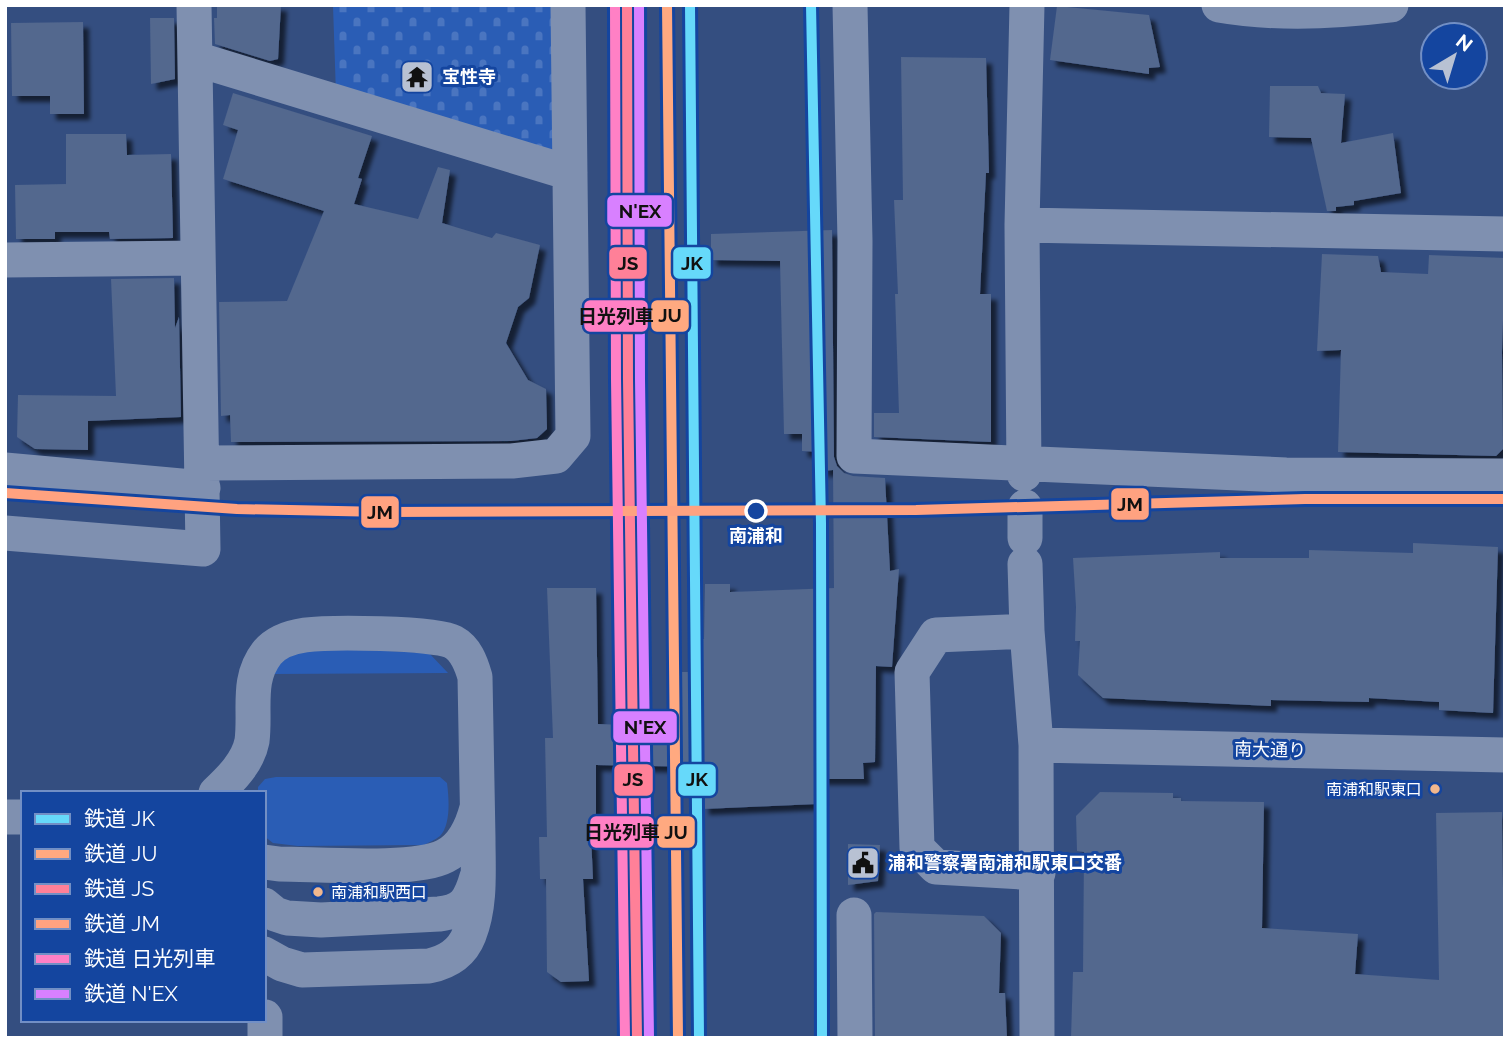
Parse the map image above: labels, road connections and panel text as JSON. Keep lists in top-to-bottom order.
{
  "streets": {
    "street": ["南大通り"]
  },
  "places": {
    "temple": ["宝性寺"],
    "other": ["南浦和", "南浦和駅東口", "南浦和駅西口"],
    "public building": ["浦和警察署南浦和駅東口交番"]
  },
  "lines": [
    "rail line JK",
    "rail line JU",
    "rail line JS",
    "rail line 日光列車",
    "rail line N'EX",
    "rail line JM"
  ],
  "legend": [
    "鉄道 JK",
    "鉄道 JU",
    "鉄道 JS",
    "鉄道 JM",
    "鉄道 日光列車",
    "鉄道 N'EX"
  ],
  "north": "top right"
}
